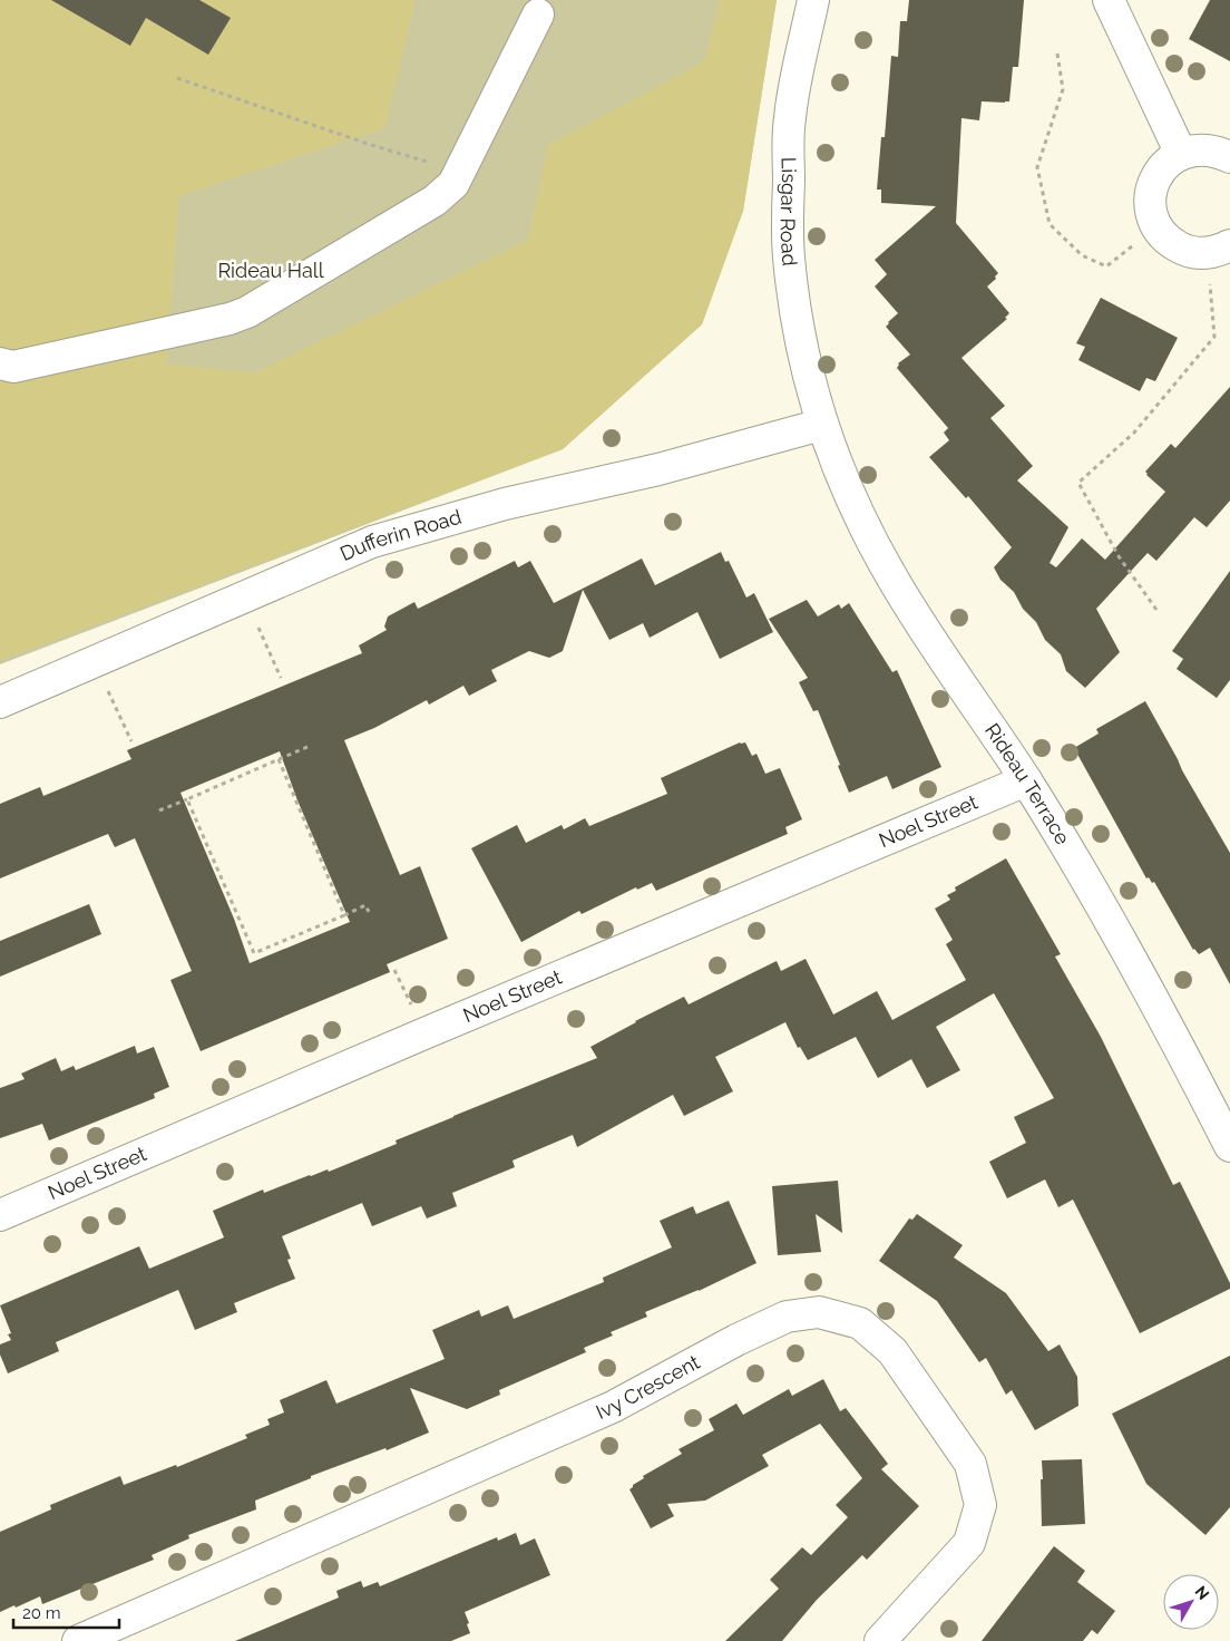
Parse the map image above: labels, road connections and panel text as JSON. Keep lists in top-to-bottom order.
{
  "streets": {
    "street": [
      "Lisgar Road",
      "Dufferin Road",
      "Rideau Terrace",
      "Noel Street",
      "Ivy Crescent"
    ]
  },
  "crossings": [
    ["Lisgar Road", "Dufferin Road"],
    ["Lisgar Road", "Rideau Terrace"],
    ["Dufferin Road", "Rideau Terrace"],
    ["Rideau Terrace", "Noel Street"]
  ],
  "parks": ["Rideau Hall"],
  "scale_bar": "20 m",
  "north": "top right"
}
